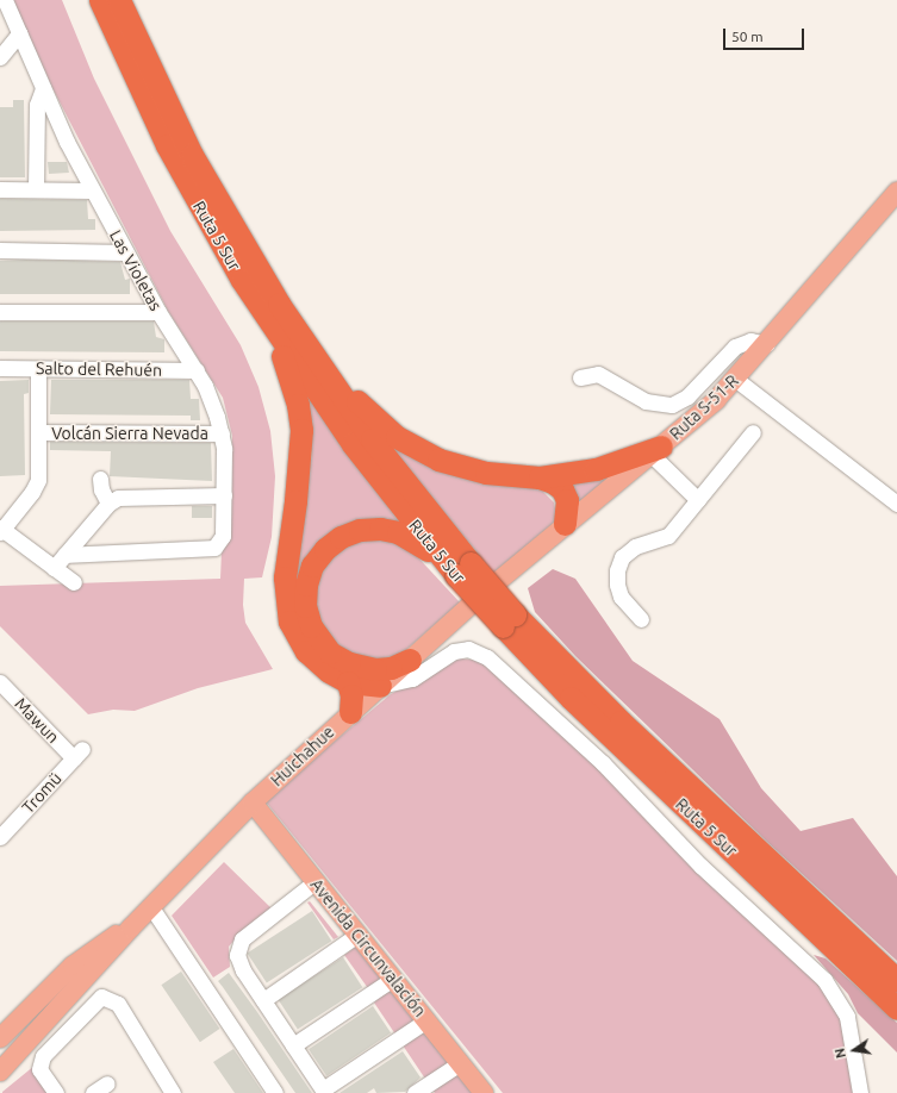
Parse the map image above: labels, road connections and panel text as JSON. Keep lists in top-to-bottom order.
{
  "streets": {
    "highway": ["Ruta 5 Sur"],
    "main road": ["Ruta S-51-R", "Huichahue", "Avenida Circunvalación"],
    "street": [
      "Las Violetas",
      "Salto del Rehuén",
      "Volcán Sierra Nevada",
      "Mawun",
      "Tromü"
    ]
  },
  "crossings": [
    ["Las Violetas", "Salto del Rehuén"],
    ["Las Violetas", "Volcán Sierra Nevada"],
    ["Ruta S-51-R", "Huichahue"],
    ["Mawun", "Tromü"],
    ["Huichahue", "Avenida Circunvalación"]
  ],
  "scale_bar": "50 m",
  "north": "left"
}
